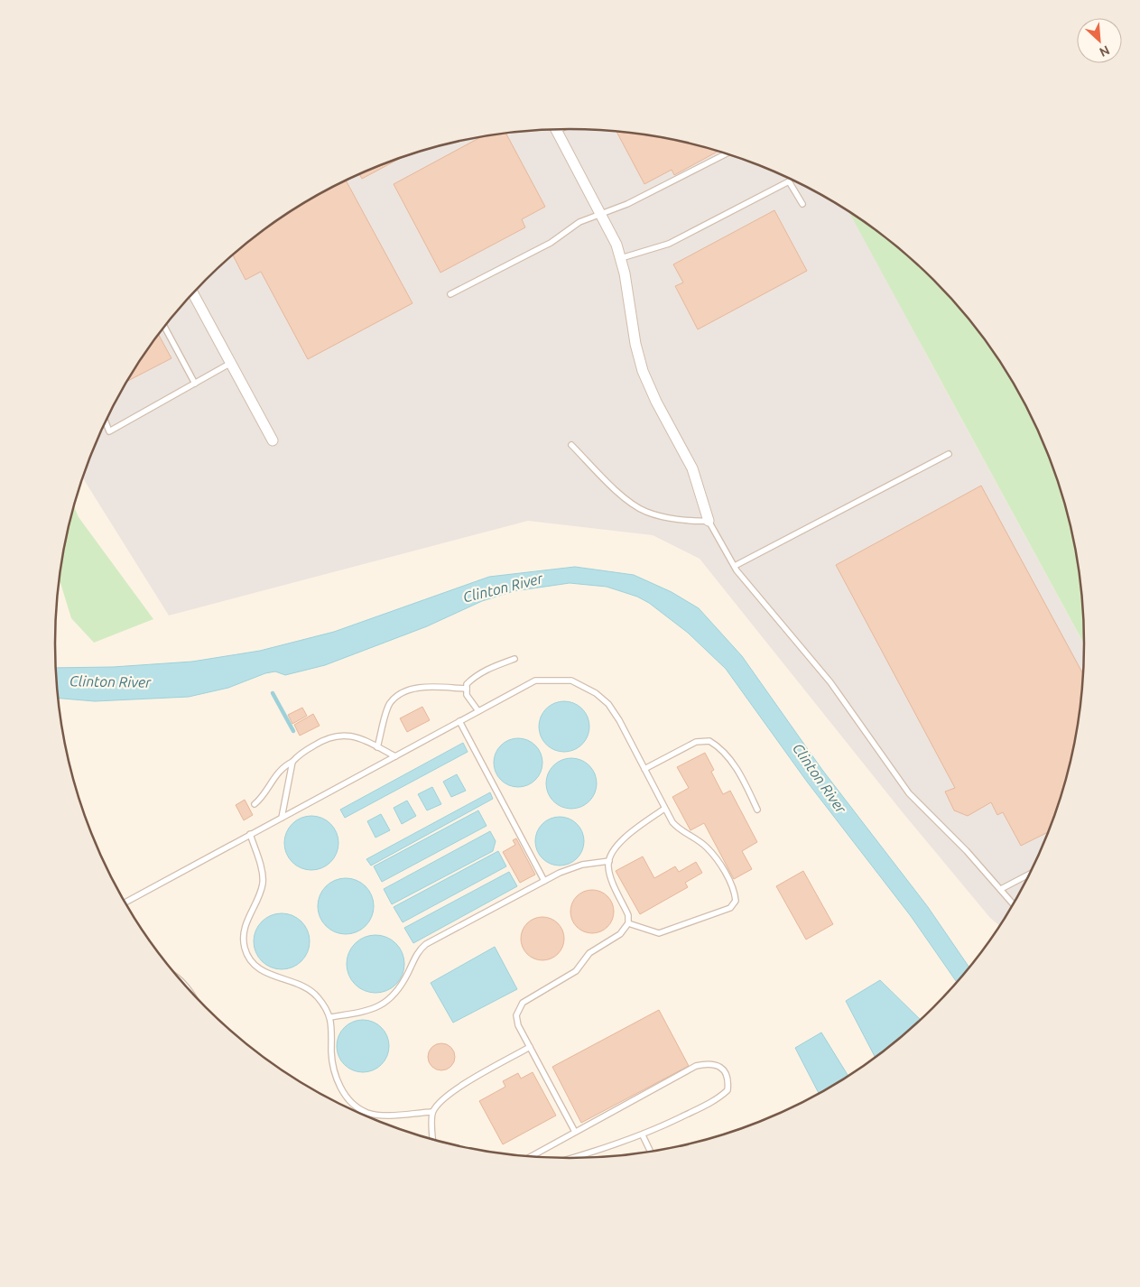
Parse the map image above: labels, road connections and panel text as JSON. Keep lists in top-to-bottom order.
{
  "water": ["Clinton River"],
  "north": "bottom right"
}
